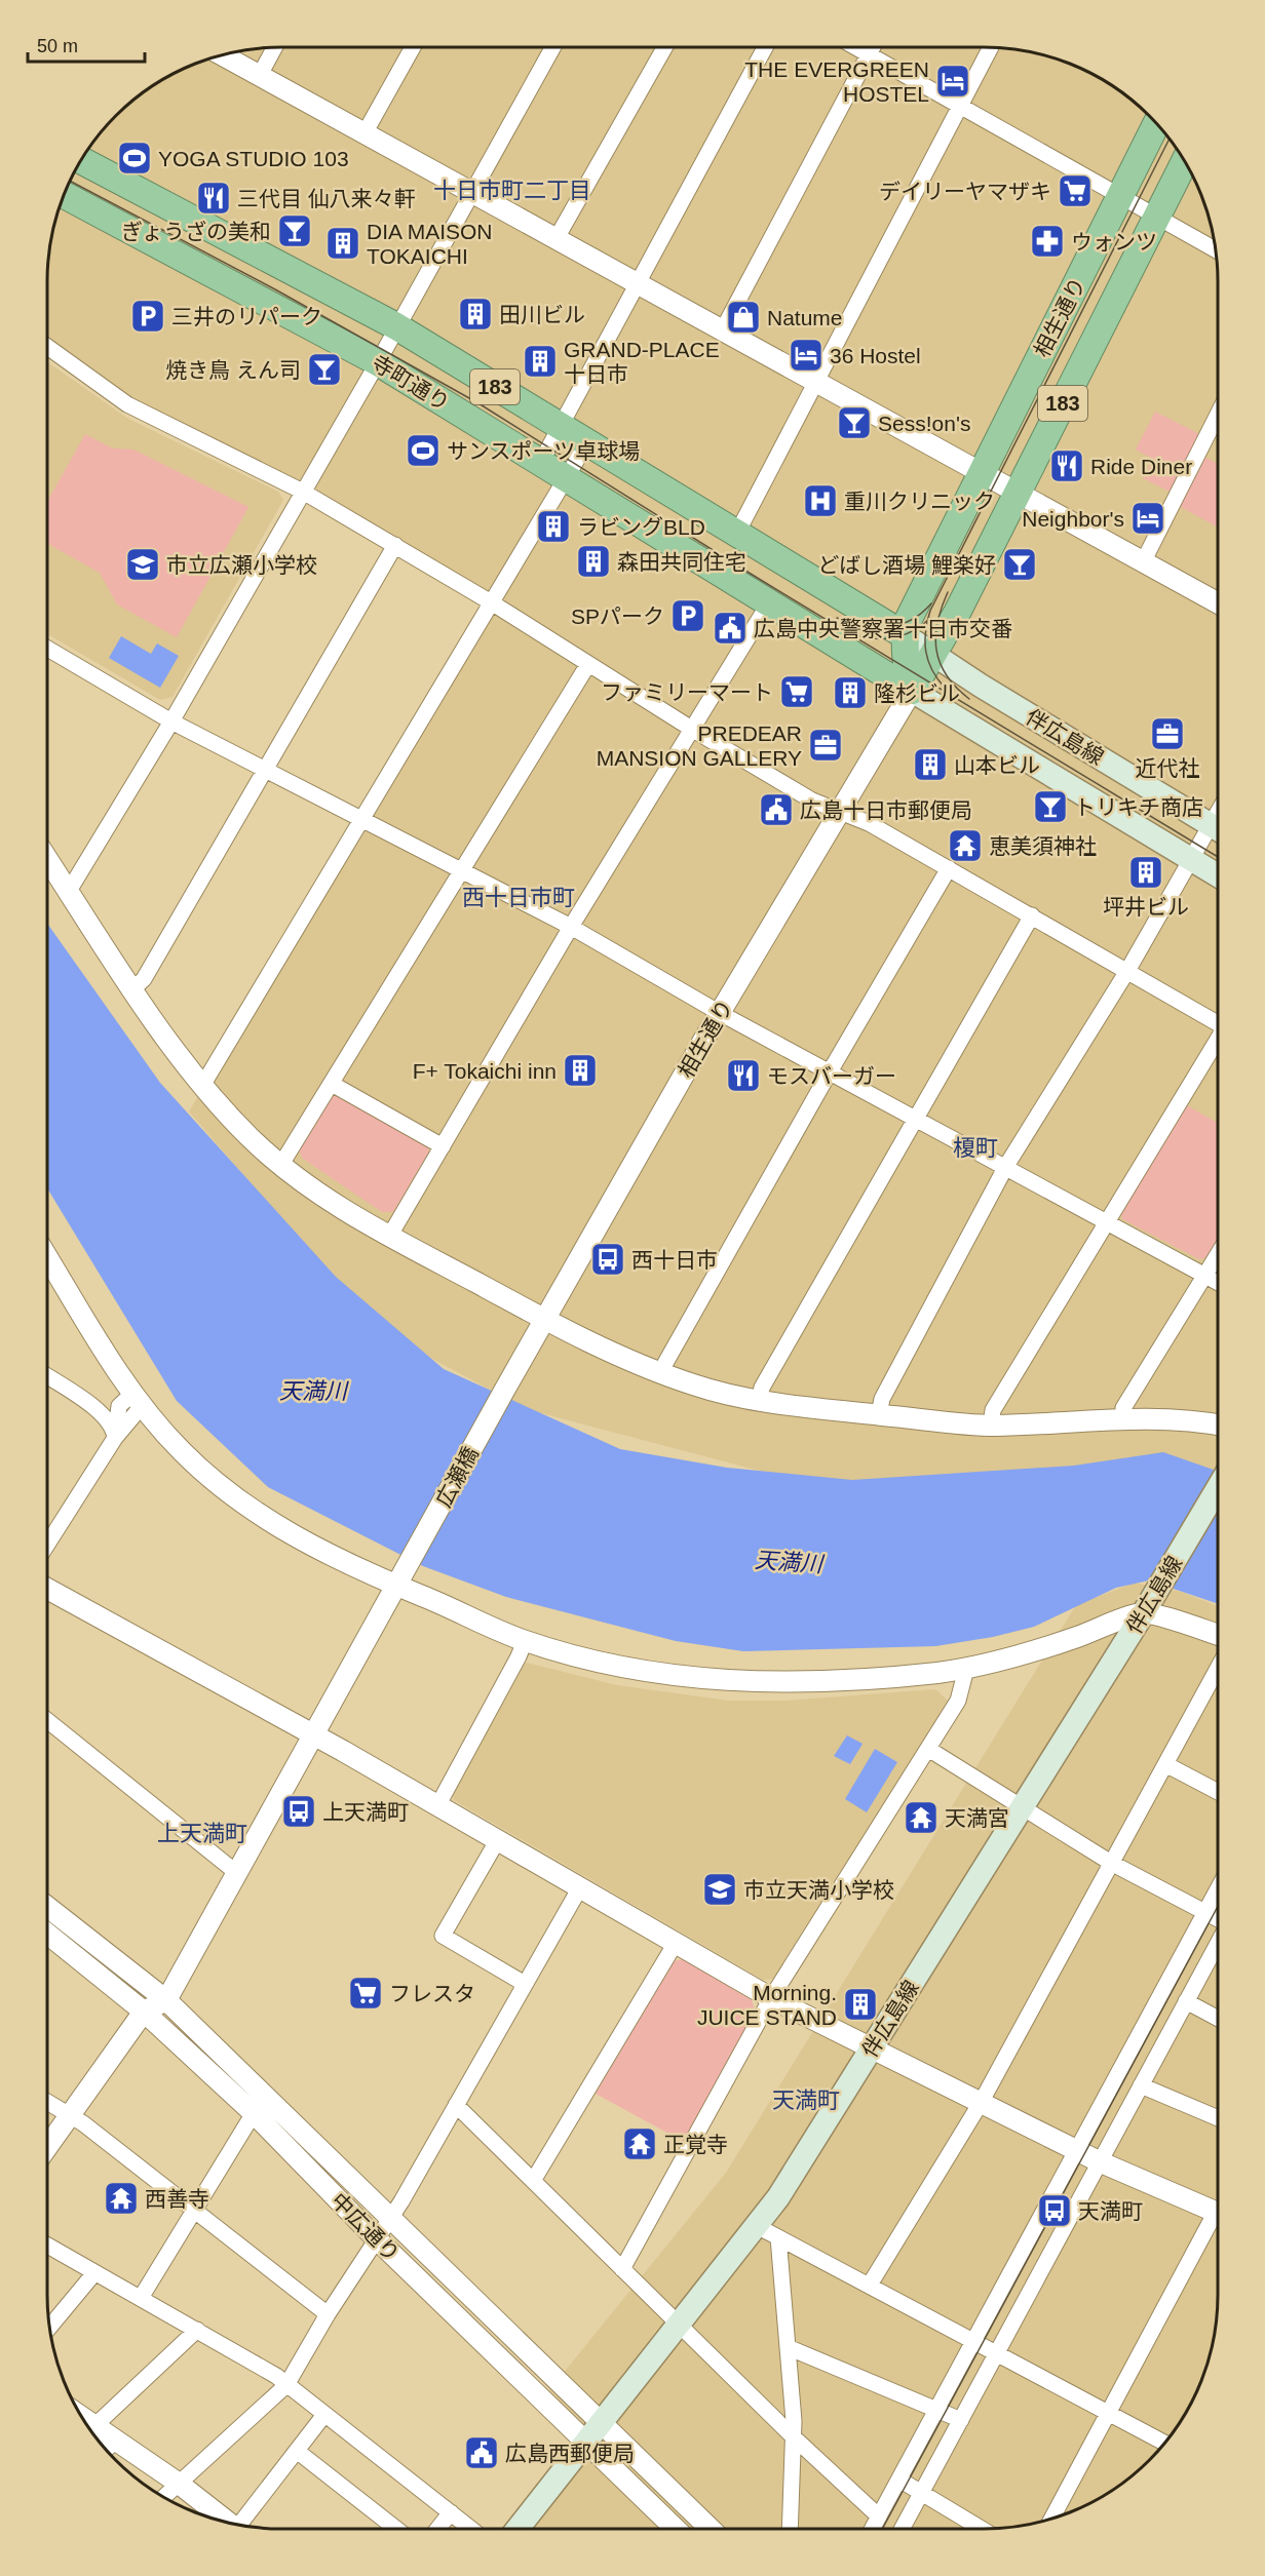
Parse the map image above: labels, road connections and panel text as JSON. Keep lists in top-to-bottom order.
{
  "streets": {
    "highway": ["相生通り", "寺町通り", "183"],
    "main road": ["伴広島線"],
    "street": ["広瀬橋", "中広通り"]
  },
  "crossings": [
    ["相生通り", "寺町通り"],
    ["相生通り", "伴広島線"],
    ["相生通り", "広瀬橋"],
    ["寺町通り", "伴広島線"],
    ["伴広島線", "中広通り"]
  ],
  "districts": [
    "十日市町二丁目",
    "西十日市町",
    "榎町",
    "上天満町",
    "天満町"
  ],
  "water": ["天満川"],
  "places": {
    "hotel": ["THE EVERGREEN HOSTEL", "36 Hostel", "Neighbor's"],
    "sports": ["YOGA STUDIO 103", "サンスポーツ卓球場"],
    "supermarket": ["デイリーヤマザキ", "ファミリーマート", "フレスタ"],
    "restaurant": ["三代目 仙八来々軒", "Ride Diner", "モスバーガー"],
    "bar": [
      "ぎょうざの美和",
      "焼き鳥 えん司",
      "Sess!on's",
      "どばし酒場 鯉楽好",
      "トリキチ商店"
    ],
    "pharmacy": ["ウォンツ"],
    "building": [
      "DIA MAISON TOKAICHI",
      "田川ビル",
      "GRAND-PLACE 十日市",
      "ラビングBLD",
      "森田共同住宅",
      "隆杉ビル",
      "山本ビル",
      "坪井ビル",
      "F+ Tokaichi inn",
      "Morning. JUICE STAND"
    ],
    "parking": ["三井のリパーク", "SPパーク"],
    "shop": ["Natume"],
    "hospital": ["重川クリニック"],
    "school or university": ["市立広瀬小学校", "市立天満小学校"],
    "public building": ["広島中央警察署十日市交番", "広島十日市郵便局", "広島西郵便局"],
    "office": ["近代社", "PREDEAR MANSION GALLERY"],
    "temple": [
      "恵美須神社",
      "天満宮",
      "正覚寺",
      "西善寺"
    ],
    "bus stop": ["西十日市", "上天満町", "天満町"]
  },
  "scale_bar": "50 m"
}
